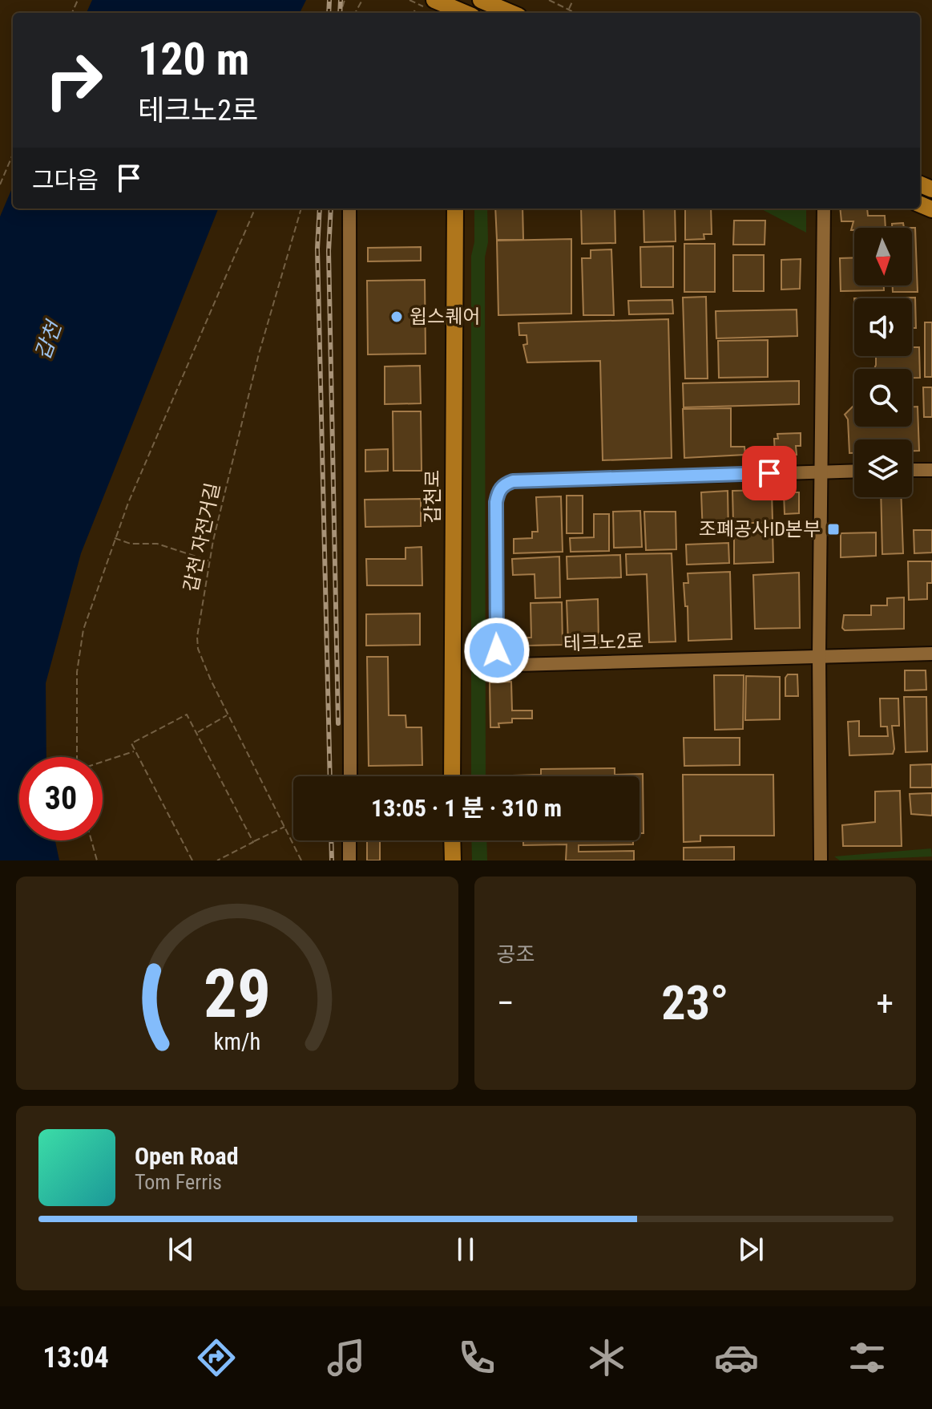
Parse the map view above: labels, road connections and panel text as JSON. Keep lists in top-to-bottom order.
{
  "streets": {
    "main road": ["갑천로"],
    "street": ["테크노2로"],
    "path": ["갑천 자전거길"]
  },
  "water": ["갑천"],
  "places": {
    "other": ["윕스퀘어"],
    "transit": ["조폐공사ID본부"]
  },
  "north": "bottom",
  "page": {
    "turn": ["120 m", "테크노2로"],
    "then": "그다음",
    "limit": "30",
    "trip": "13:05 · 1 분 · 310 m",
    "tile": "공조",
    "heat": ["−", "23°", "+"],
    "song": ["Open Road", "Tom Ferris"],
    "tabs": "13:04",
    "gauge": ["29", "km/h"]
  }
}
